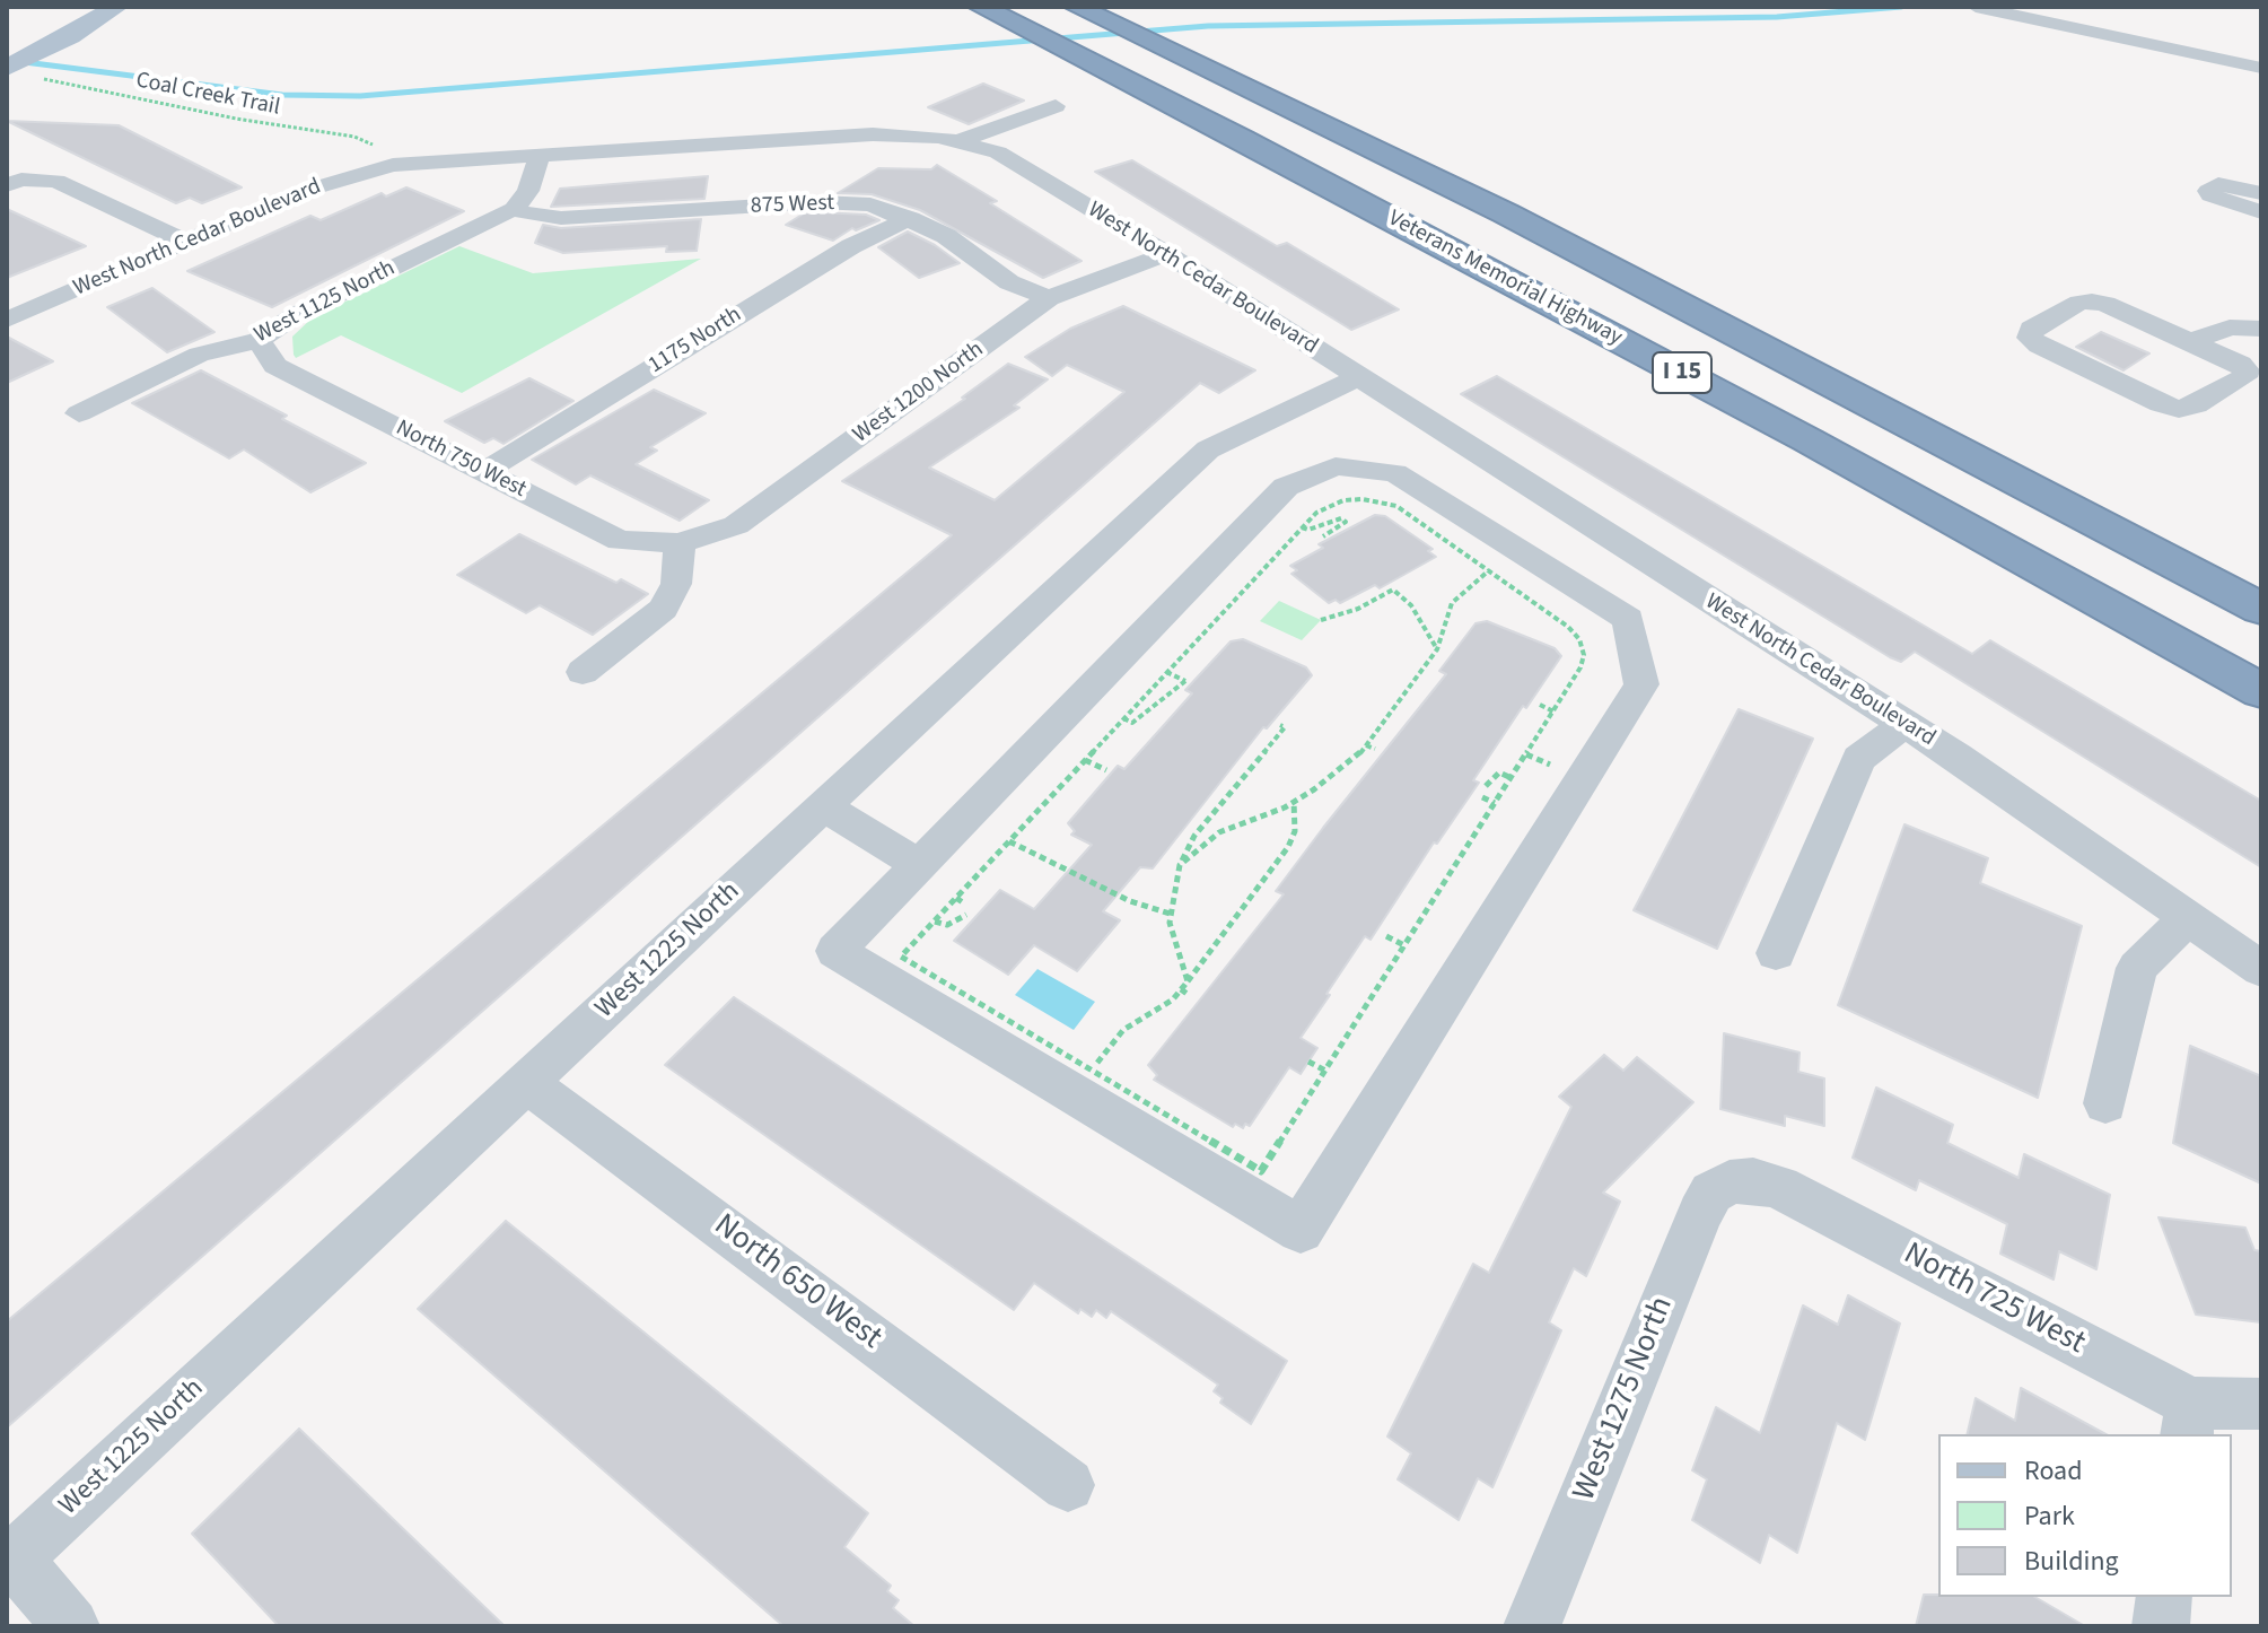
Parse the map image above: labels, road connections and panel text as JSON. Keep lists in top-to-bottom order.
{
  "streets": {
    "highway": ["Veterans Memorial Highway", "I 15"],
    "street": [
      "875 West",
      "West North Cedar Boulevard",
      "West 1125 North",
      "1175 North",
      "West 1200 North",
      "North 750 West",
      "West 1225 North",
      "North 650 West",
      "North 725 West",
      "West 1275 North"
    ],
    "path": ["Coal Creek Trail"]
  },
  "crossings": [
    ["Coal Creek Trail", "West North Cedar Boulevard"],
    ["875 West", "West 1125 North"],
    ["875 West", "1175 North"],
    ["875 West", "West 1200 North"],
    ["West North Cedar Boulevard", "West 1200 North"],
    ["West North Cedar Boulevard", "West 1225 North"],
    ["West 1125 North", "North 750 West"],
    ["1175 North", "North 750 West"],
    ["West 1200 North", "North 750 West"],
    ["West 1225 North", "North 650 West"],
    ["North 725 West", "West 1275 North"]
  ],
  "legend": ["Road", "Park", "Building"]
}
